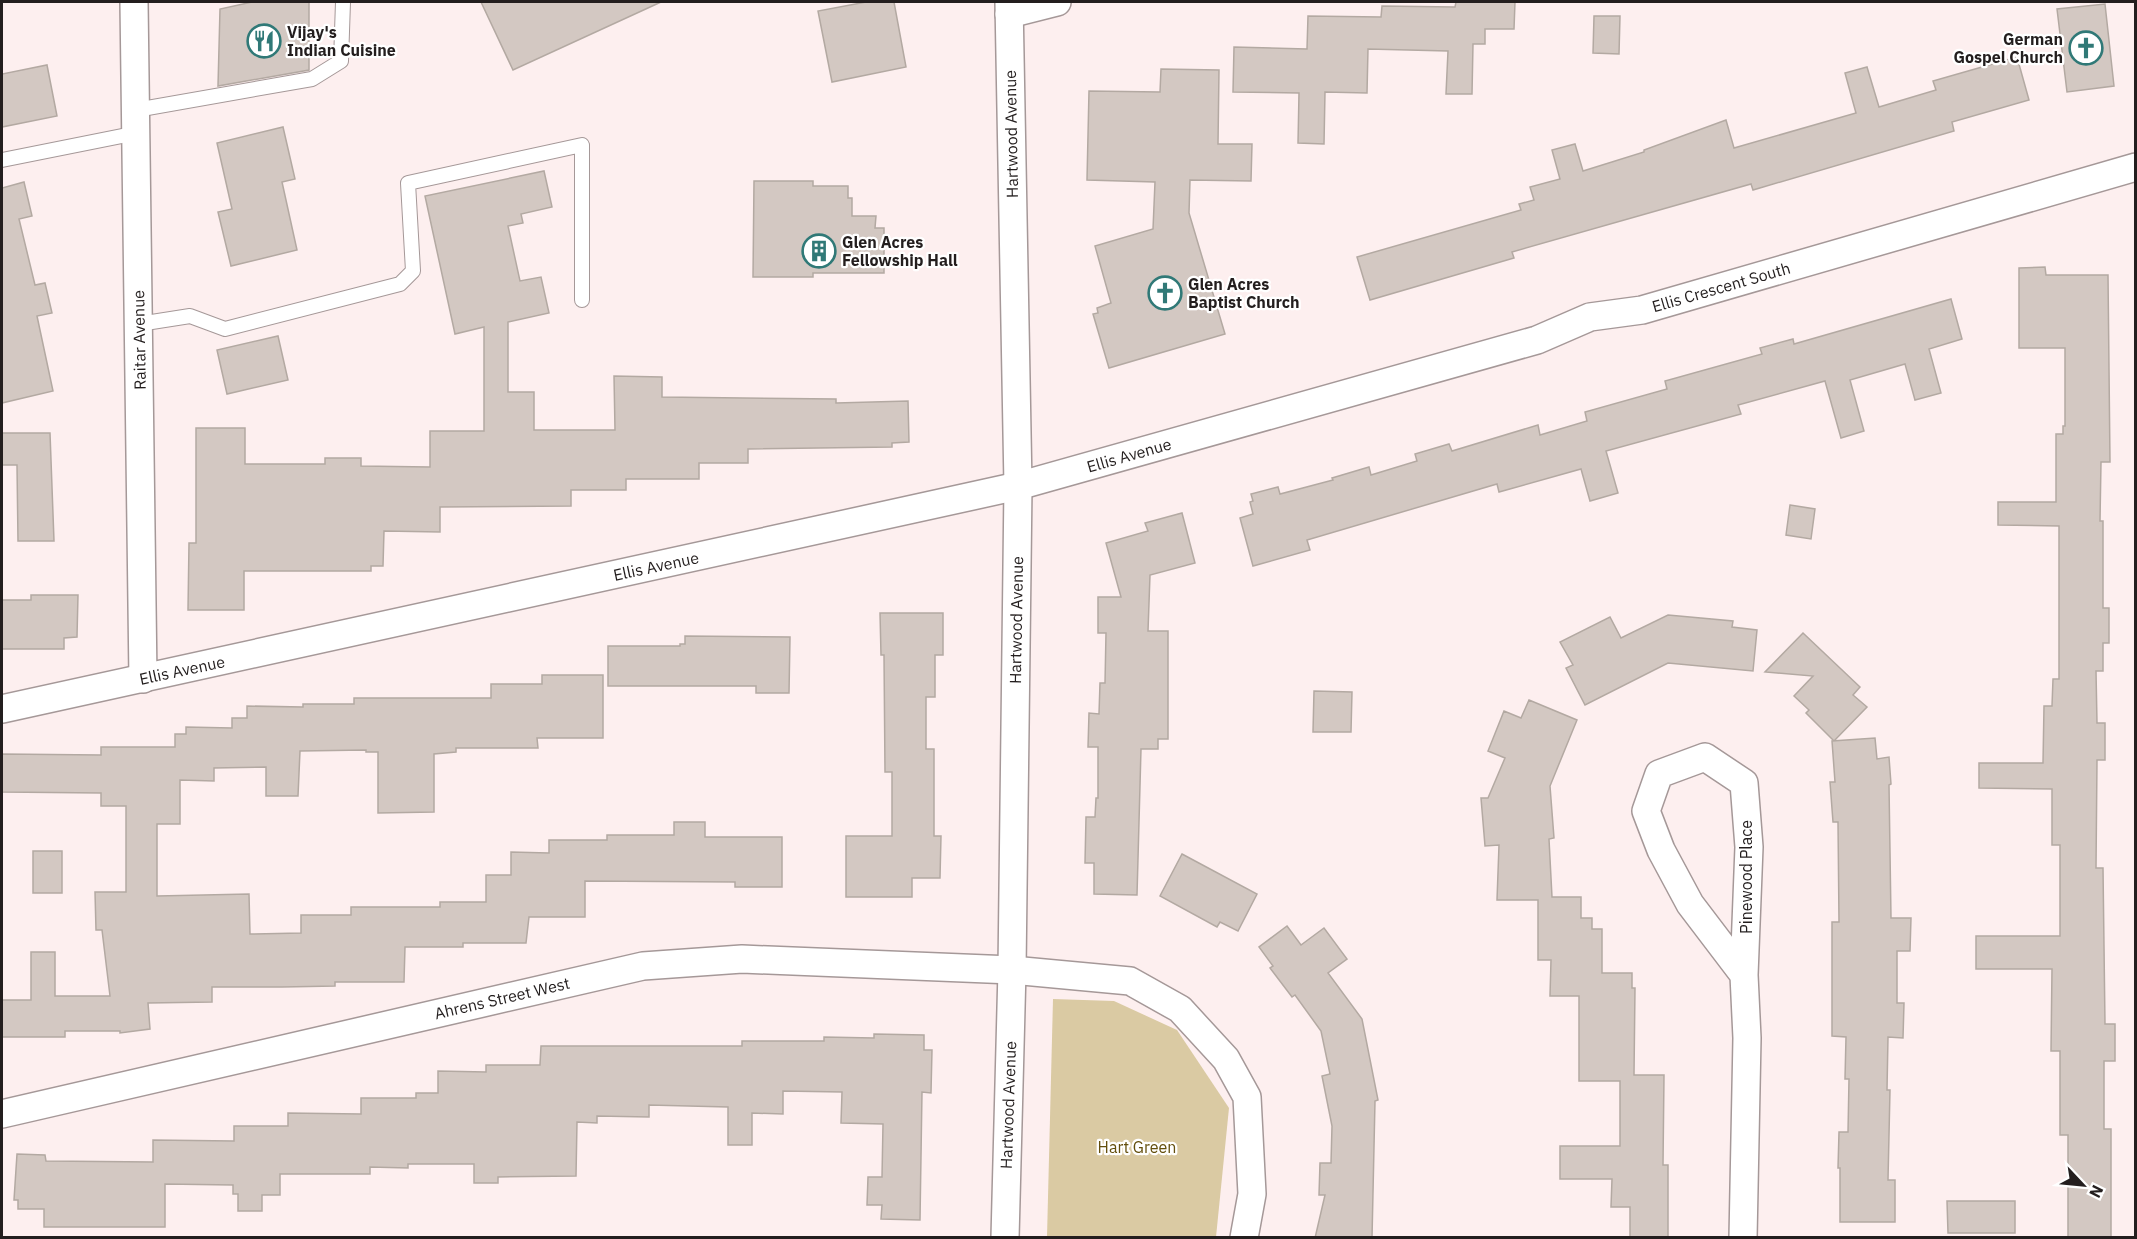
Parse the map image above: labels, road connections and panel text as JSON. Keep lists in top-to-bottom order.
{
  "streets": {
    "street": [
      "Hartwood Avenue",
      "Ellis Crescent South",
      "Raitar Avenue",
      "Ellis Avenue",
      "Pinewood Place",
      "Ahrens Street West"
    ]
  },
  "crossings": [
    ["Hartwood Avenue", "Ellis Avenue"],
    ["Hartwood Avenue", "Ahrens Street West"],
    ["Ellis Crescent South", "Ellis Avenue"],
    ["Raitar Avenue", "Ellis Avenue"]
  ],
  "parks": ["Hart Green"],
  "places": {
    "restaurant": ["Vijay's Indian Cuisine"],
    "church": ["German Gospel Church", "Glen Acres Baptist Church"],
    "building": ["Glen Acres Fellowship Hall"]
  },
  "north": "bottom right"
}
